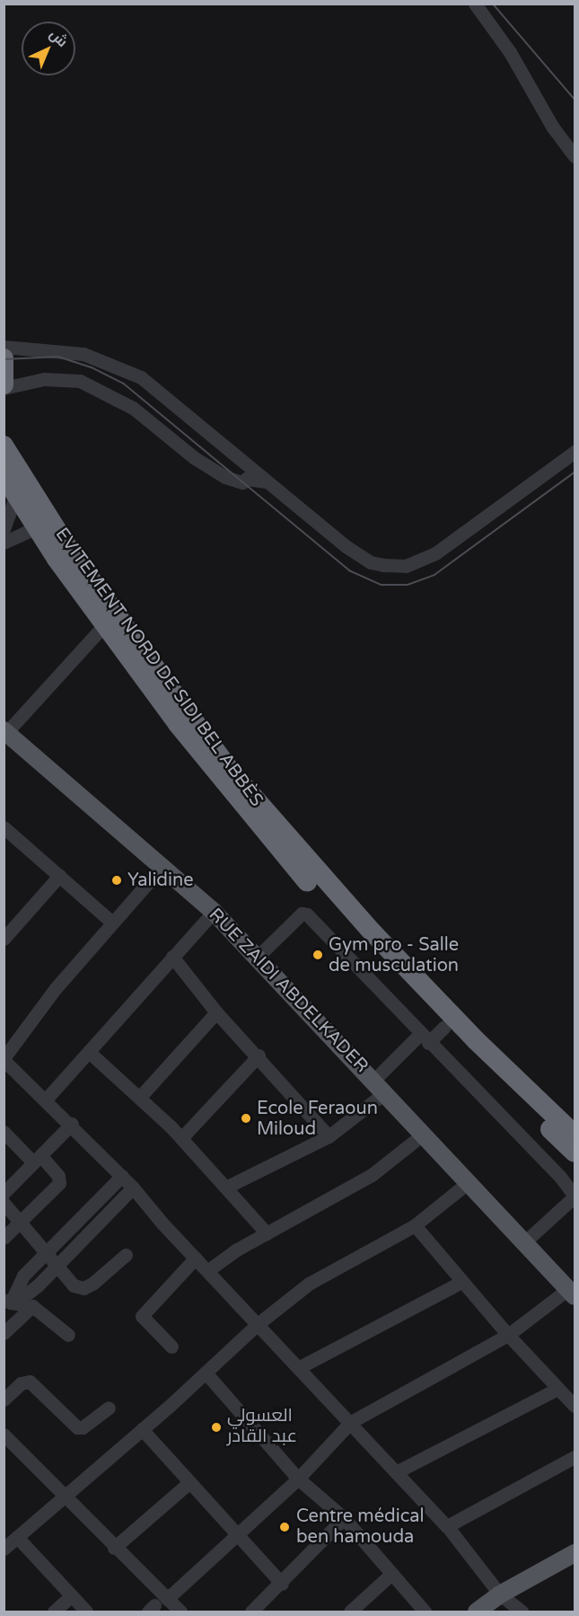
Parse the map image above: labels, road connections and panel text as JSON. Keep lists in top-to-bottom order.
{
  "streets": {
    "highway": ["EVITEMENT NORD DE SIDI BEL ABBÈS"],
    "main road": ["RUE ZAIDI ABDELKADER"]
  },
  "places": [
    "Yalidine",
    "Gym pro - Salle de musculation",
    "Ecole Feraoun Miloud",
    "العسولي عبد القادر",
    "Centre médical ben hamouda"
  ],
  "north": "top right"
}
